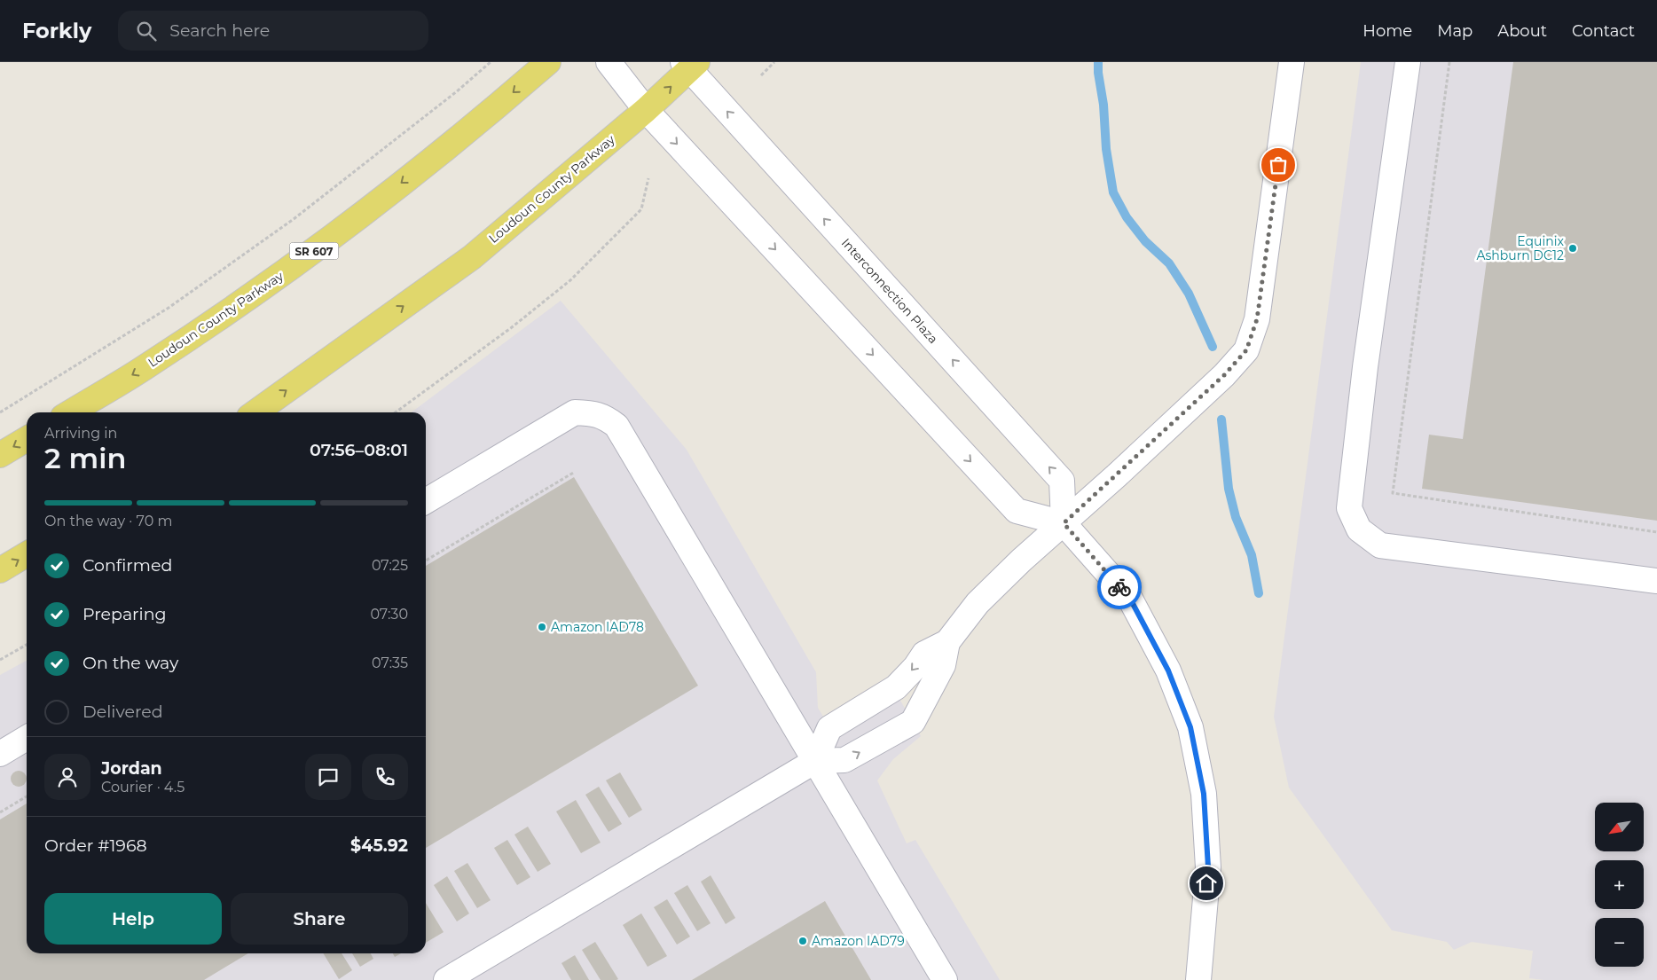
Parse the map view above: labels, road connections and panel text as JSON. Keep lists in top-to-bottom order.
{
  "streets": {
    "main road": ["Loudoun County Parkway", "SR 607"],
    "street": ["Interconnection Plaza"]
  },
  "crossings": [
    ["Loudoun County Parkway", "Interconnection Plaza"]
  ],
  "places": ["Equinix Ashburn DC12", "Amazon IAD78", "Amazon IAD79"],
  "north": "bottom left",
  "page": {
    "header": "Forkly",
    "search": "Search here",
    "nav": [
      "Home",
      "Map",
      "About",
      "Contact"
    ],
    "heading": ["2 min", "Arriving in", "07:56–08:01"],
    "panel": [
      "Jordan",
      "Courier · 4.5",
      "Order #1968",
      "$45.92"
    ],
    "bar": "On the way · 70 m",
    "list": [
      ["Confirmed", "07:25"],
      ["Preparing", "07:30"],
      ["On the way", "07:35"],
      "Delivered"
    ],
    "map_buttons": ["+", "−"],
    "buttons": ["Help", "Share"]
  }
}
